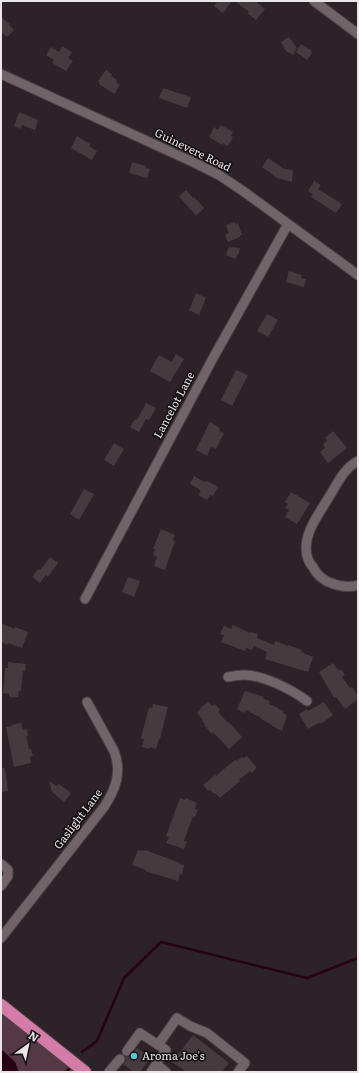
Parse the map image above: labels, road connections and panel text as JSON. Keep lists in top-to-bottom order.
{
  "streets": {
    "street": ["Guinevere Road", "Lancelot Lane", "Gaslight Lane"]
  },
  "crossings": [
    ["Guinevere Road", "Lancelot Lane"]
  ],
  "places": ["Aroma Joe's"],
  "north": "top right"
}
